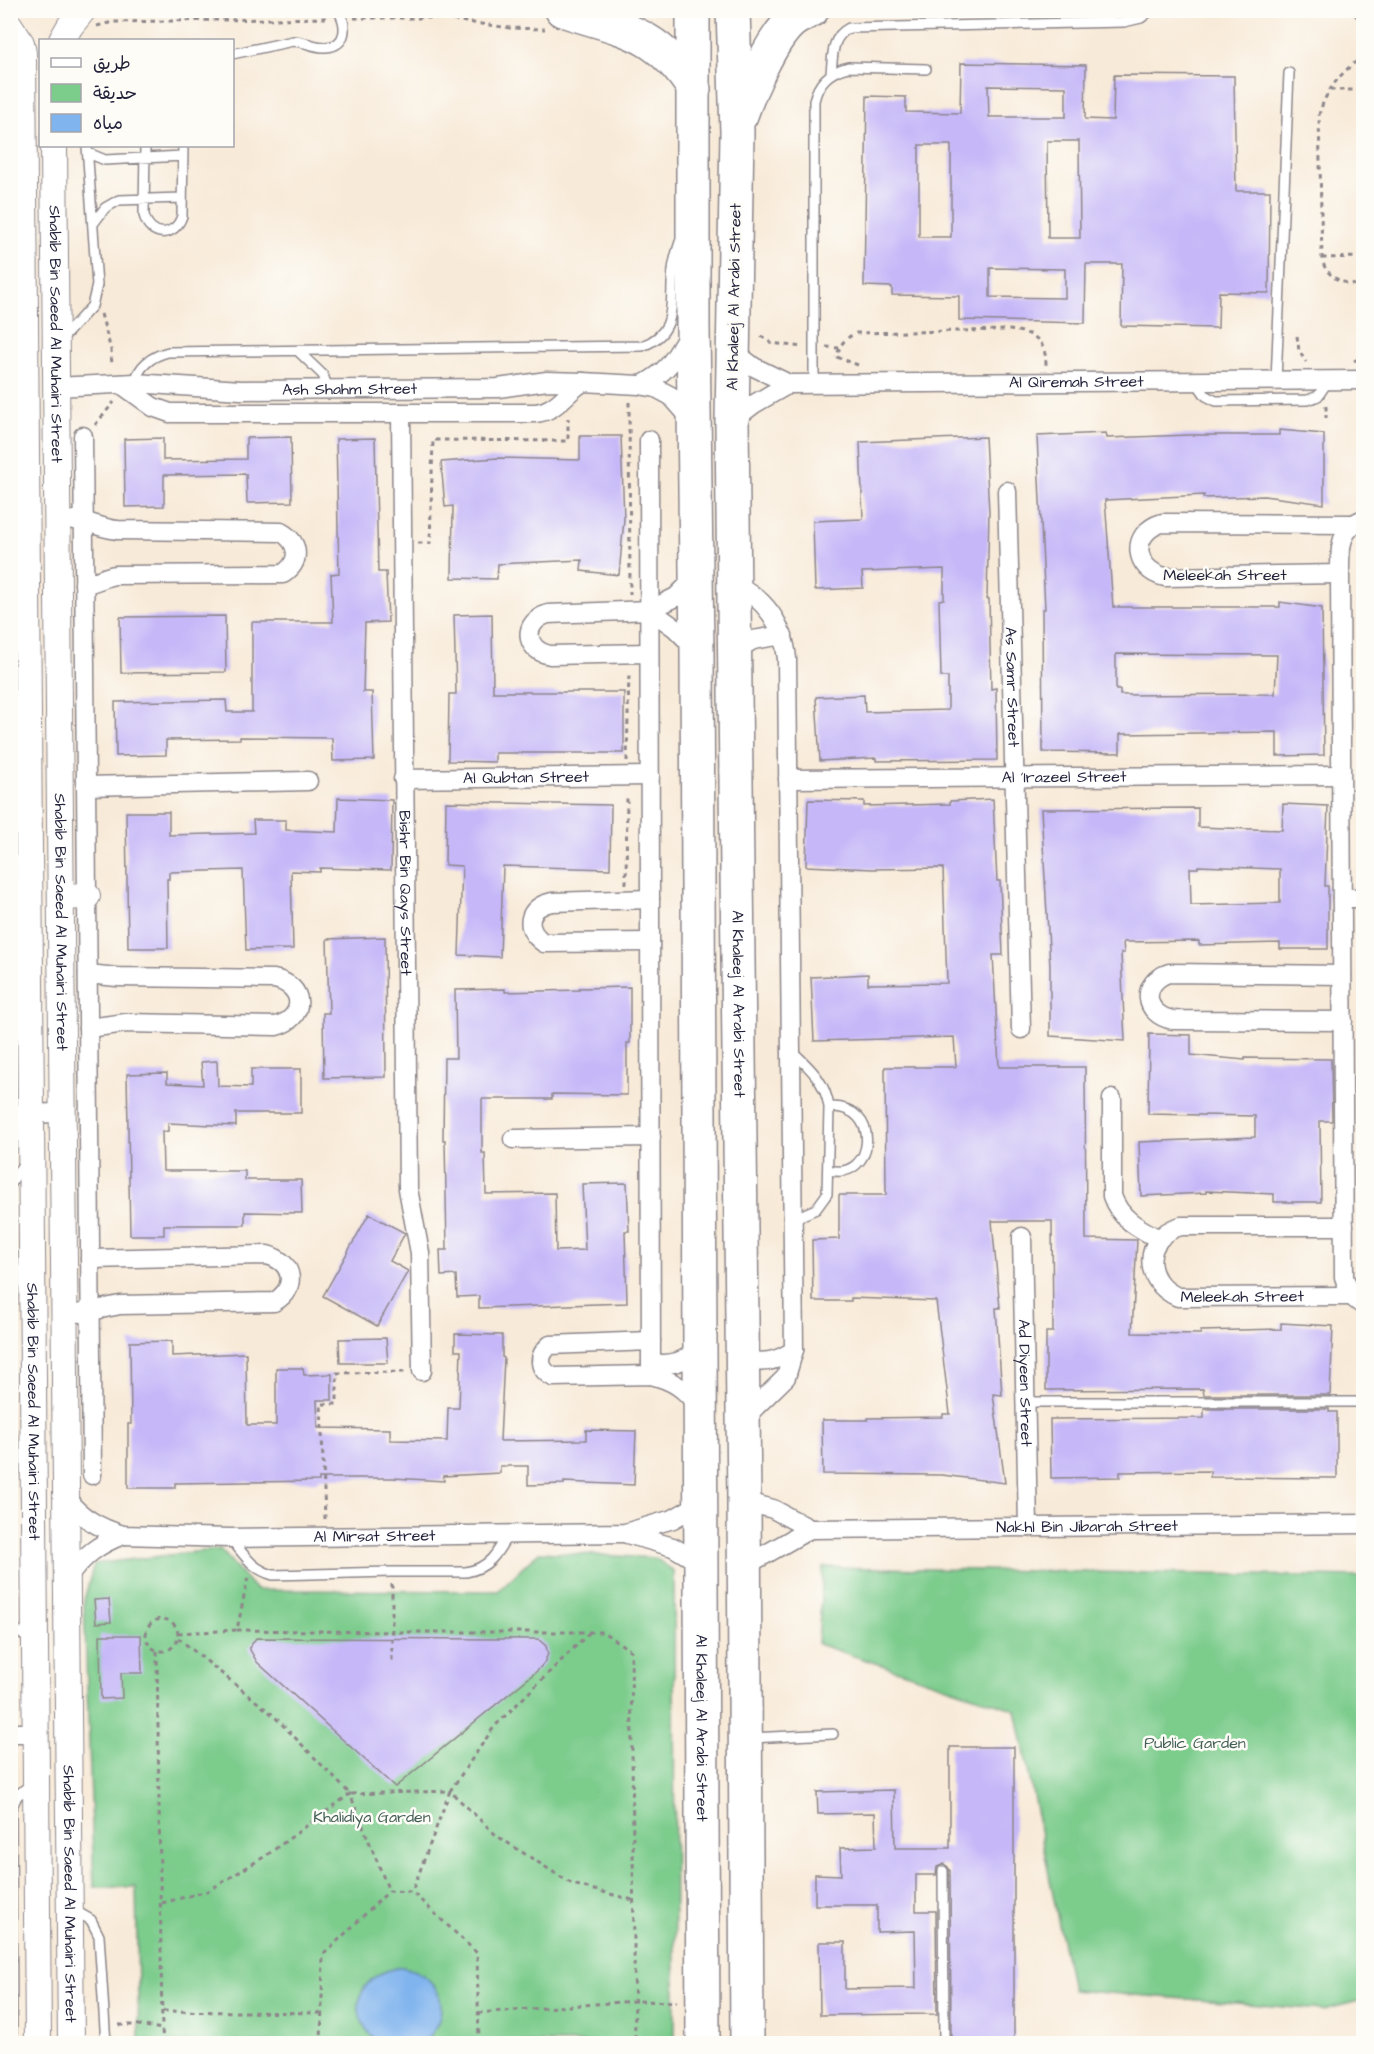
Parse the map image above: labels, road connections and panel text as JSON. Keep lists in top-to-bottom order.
{
  "streets": {
    "highway": ["Al Khaleej Al Arabi Street"],
    "street": [
      "Shabib Bin Saeed Al Muhairi Street",
      "Al Qiremah Street",
      "Ash Shahm Street",
      "Meleekah Street",
      "As Samr Street",
      "Al 'Irazeel Street",
      "Al Qubtan Street",
      "Bishr Bin Qays Street",
      "Ad Diyeen Street",
      "Nakhl Bin Jibarah Street",
      "Al Mirsat Street"
    ]
  },
  "crossings": [
    ["Al Khaleej Al Arabi Street", "Al Qiremah Street"],
    ["Al Khaleej Al Arabi Street", "Ash Shahm Street"],
    ["Al Khaleej Al Arabi Street", "Nakhl Bin Jibarah Street"],
    ["Al Khaleej Al Arabi Street", "Al Mirsat Street"],
    ["Shabib Bin Saeed Al Muhairi Street", "Ash Shahm Street"],
    ["Shabib Bin Saeed Al Muhairi Street", "Al Mirsat Street"],
    ["Meleekah Street", "Al 'Irazeel Street"],
    ["As Samr Street", "Al 'Irazeel Street"],
    ["Al Qubtan Street", "Bishr Bin Qays Street"],
    ["Ad Diyeen Street", "Nakhl Bin Jibarah Street"]
  ],
  "parks": ["Public Garden", "Khalidiya Garden"],
  "legend": ["طريق", "حديقة", "مياه"]
}
